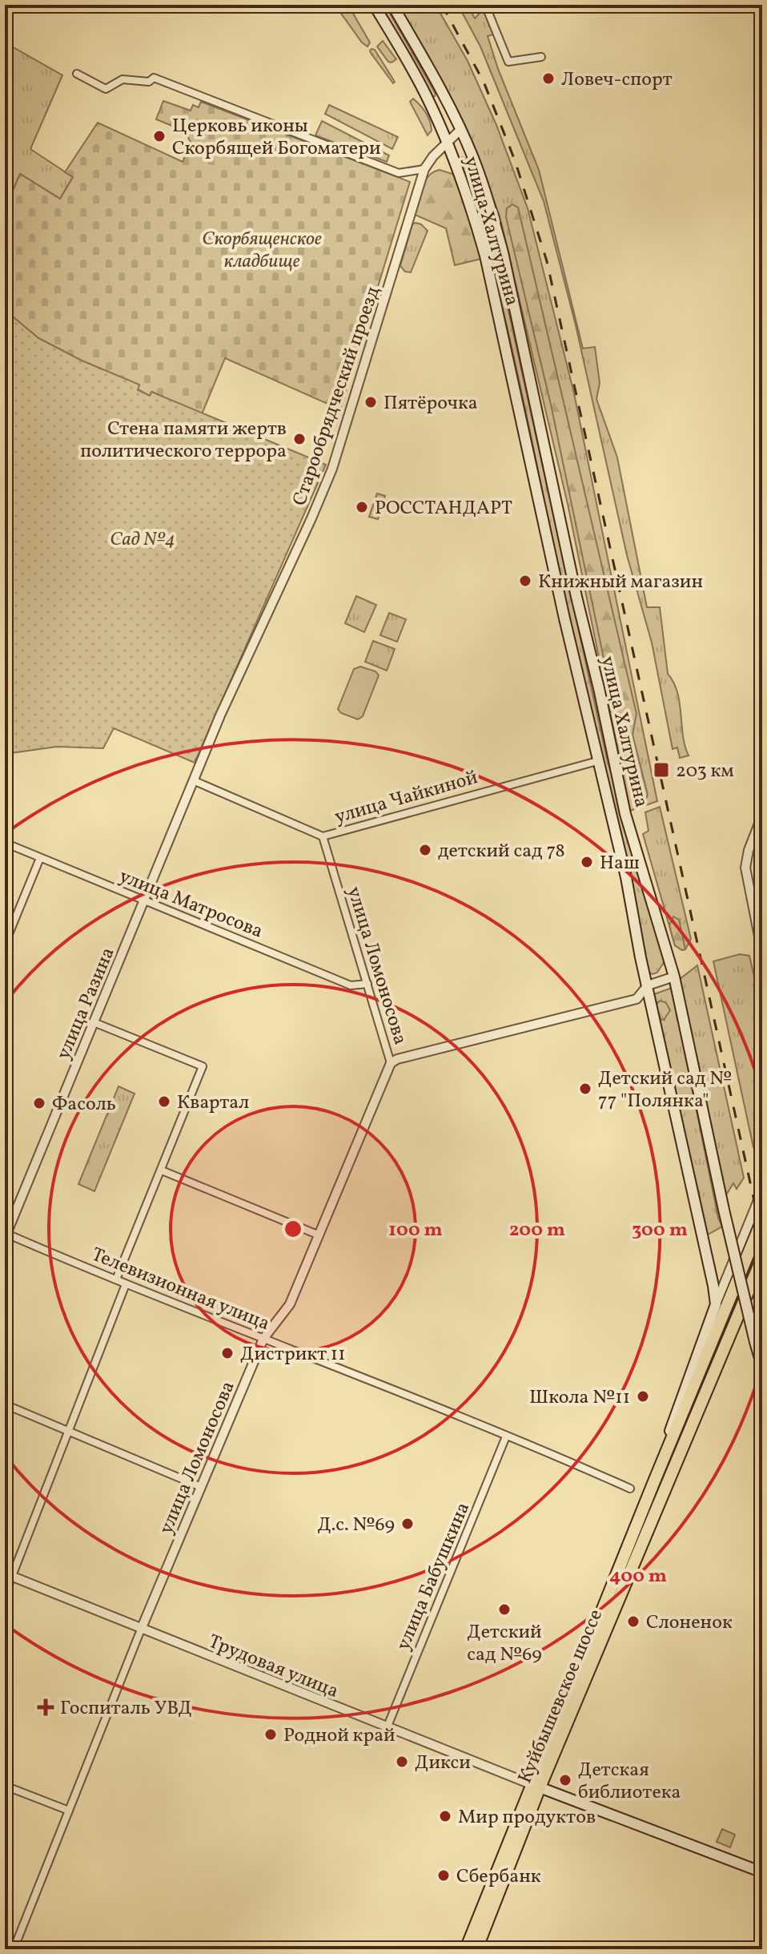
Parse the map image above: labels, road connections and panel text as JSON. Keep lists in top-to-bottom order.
{
  "streets": {
    "main road": ["улица Халтурина", "Куйбышевское шоссе"],
    "street": [
      "Старообрядческий проезд",
      "улица Чайкиной",
      "улица Матросова",
      "улица Ломоносова",
      "улица Разина",
      "Телевизионная улица",
      "улица Бабушкина",
      "Трудовая улица"
    ]
  },
  "crossings": [
    ["улица Халтурина", "Старообрядческий проезд"],
    ["улица Халтурина", "улица Чайкиной"],
    ["улица Халтурина", "Куйбышевское шоссе"],
    ["Старообрядческий проезд", "улица Чайкиной"],
    ["Старообрядческий проезд", "улица Разина"],
    ["улица Чайкиной", "улица Ломоносова"],
    ["улица Чайкиной", "улица Разина"],
    ["улица Матросова", "улица Ломоносова"],
    ["улица Матросова", "улица Разина"],
    ["улица Ломоносова", "Телевизионная улица"],
    ["улица Ломоносова", "Трудовая улица"],
    ["улица Разина", "Телевизионная улица"],
    ["Телевизионная улица", "улица Бабушкина"],
    ["улица Бабушкина", "Трудовая улица"],
    ["Трудовая улица", "Куйбышевское шоссе"]
  ],
  "parks": ["Скорбященское кладбище", "Сад №4"],
  "places": {
    "other": [
      "Ловеч-спорт",
      "Церковь иконы Скорбящей Богоматери",
      "Пятёрочка",
      "Стена памяти жертв политического террора",
      "РОССТАНДАРТ",
      "Книжный магазин",
      "детский сад 78",
      "Наш",
      "Детский сад № 77 \"Полянка\"",
      "Квартал",
      "Фасоль",
      "Дистрикт 11",
      "Школа №11",
      "Д.с. №69",
      "Детский сад №69",
      "Слоненок",
      "Родной край",
      "Дикси",
      "Детская библиотека",
      "Мир продуктов",
      "Сбербанк"
    ],
    "transit": ["203 км"],
    "health": ["Госпиталь УВД"]
  },
  "rings": [
    "100 m",
    "200 m",
    "300 m",
    "400 m"
  ]
}
